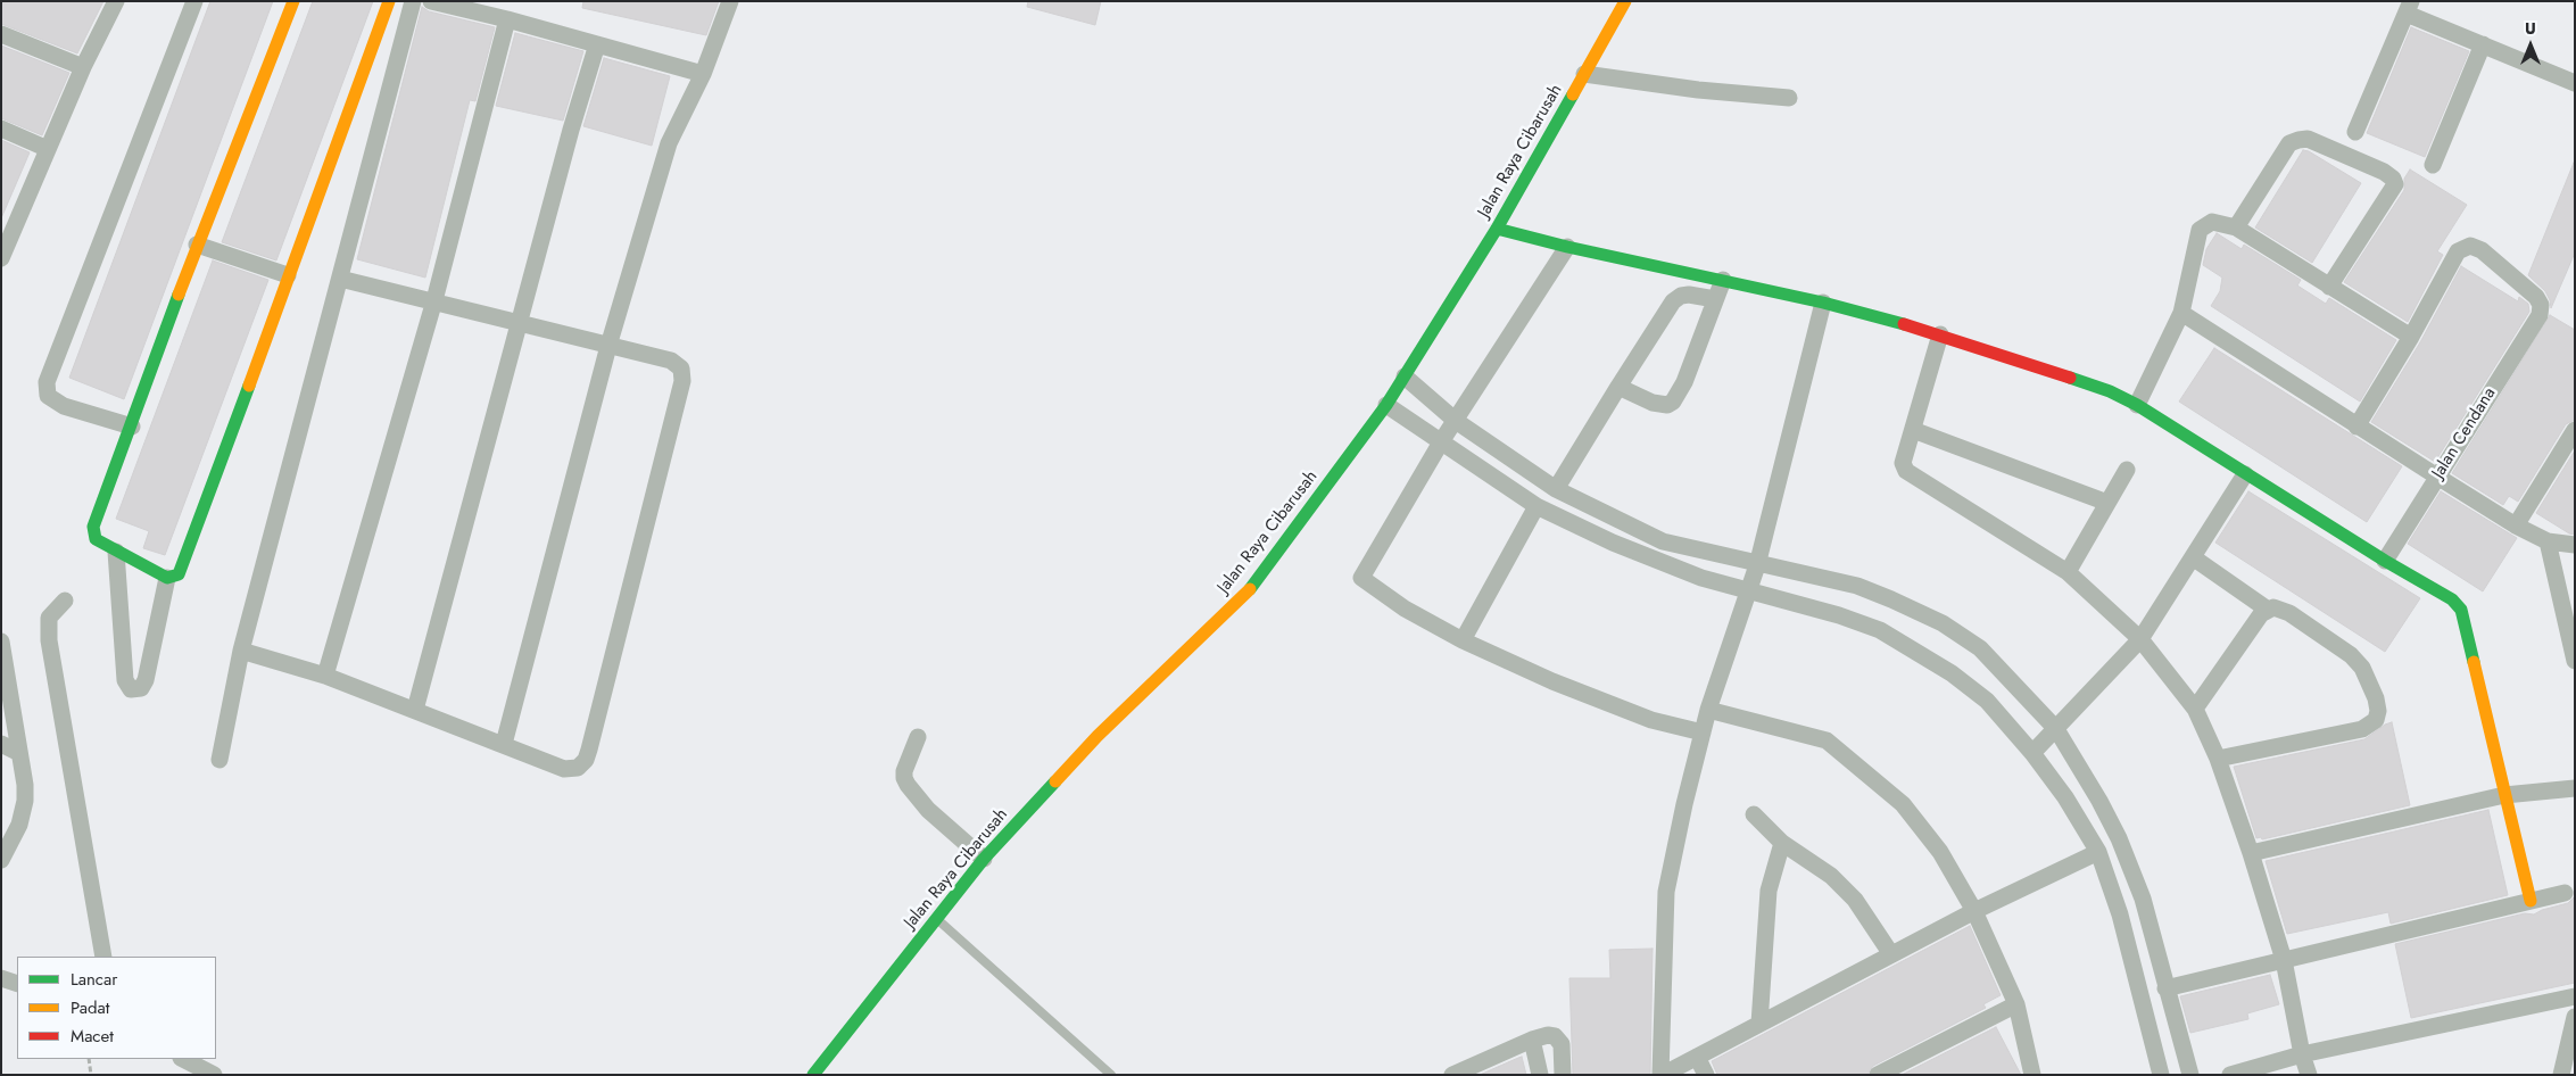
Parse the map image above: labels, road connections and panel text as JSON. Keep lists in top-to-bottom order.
{
  "streets": {
    "street": ["Jalan Raya Cibarusah", "Jalan Cendana"]
  },
  "legend": ["Lancar", "Padat", "Macet"],
  "north": "top"
}
